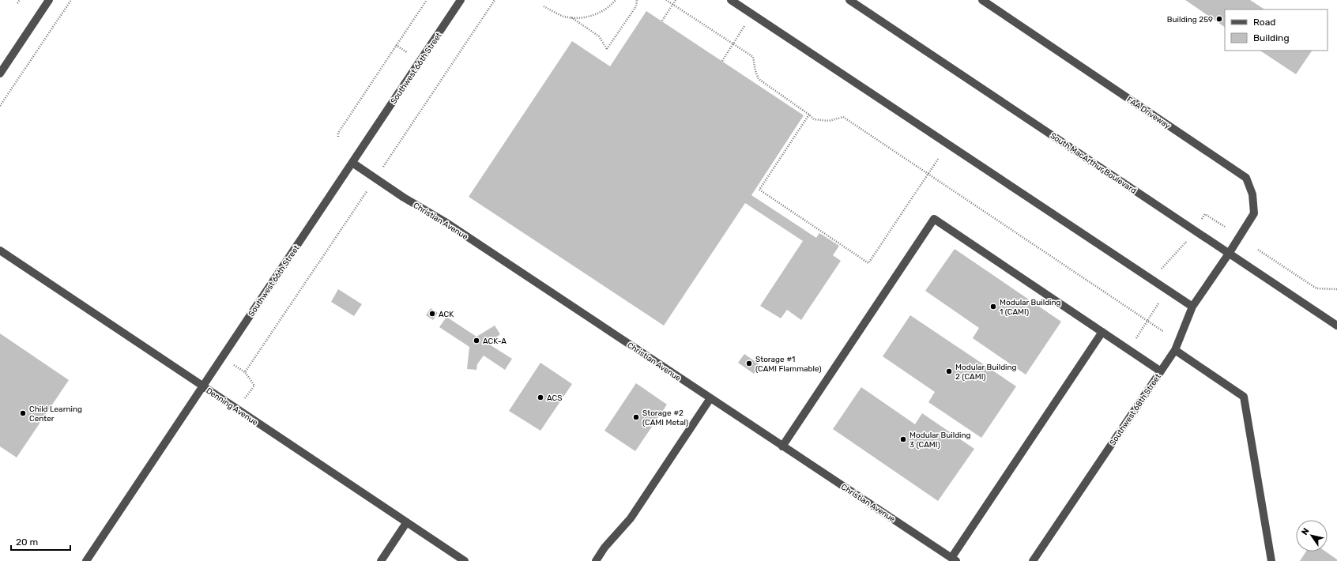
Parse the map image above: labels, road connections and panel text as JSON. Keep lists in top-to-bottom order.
{
  "streets": {
    "street": [
      "Southwest 66th Street",
      "FAA Driveway",
      "South MacArthur Boulevard",
      "Christian Avenue",
      "Denning Avenue",
      "Southwest 68th Street"
    ]
  },
  "crossings": [
    ["Southwest 66th Street", "Christian Avenue"],
    ["Southwest 66th Street", "Denning Avenue"],
    ["FAA Driveway", "South MacArthur Boulevard"],
    ["FAA Driveway", "Southwest 68th Street"],
    ["South MacArthur Boulevard", "Southwest 68th Street"]
  ],
  "places": [
    "Building 259",
    "Modular Building 1 (CAMI)",
    "ACK",
    "ACK-A",
    "Storage #1 (CAMI Flammable)",
    "Modular Building 2 (CAMI)",
    "ACS",
    "Child Learning Center",
    "Storage #2 (CAMI Metal)",
    "Modular Building 3 (CAMI)"
  ],
  "legend": ["Road", "Building"],
  "scale_bar": "20 m",
  "north": "top left"
}
